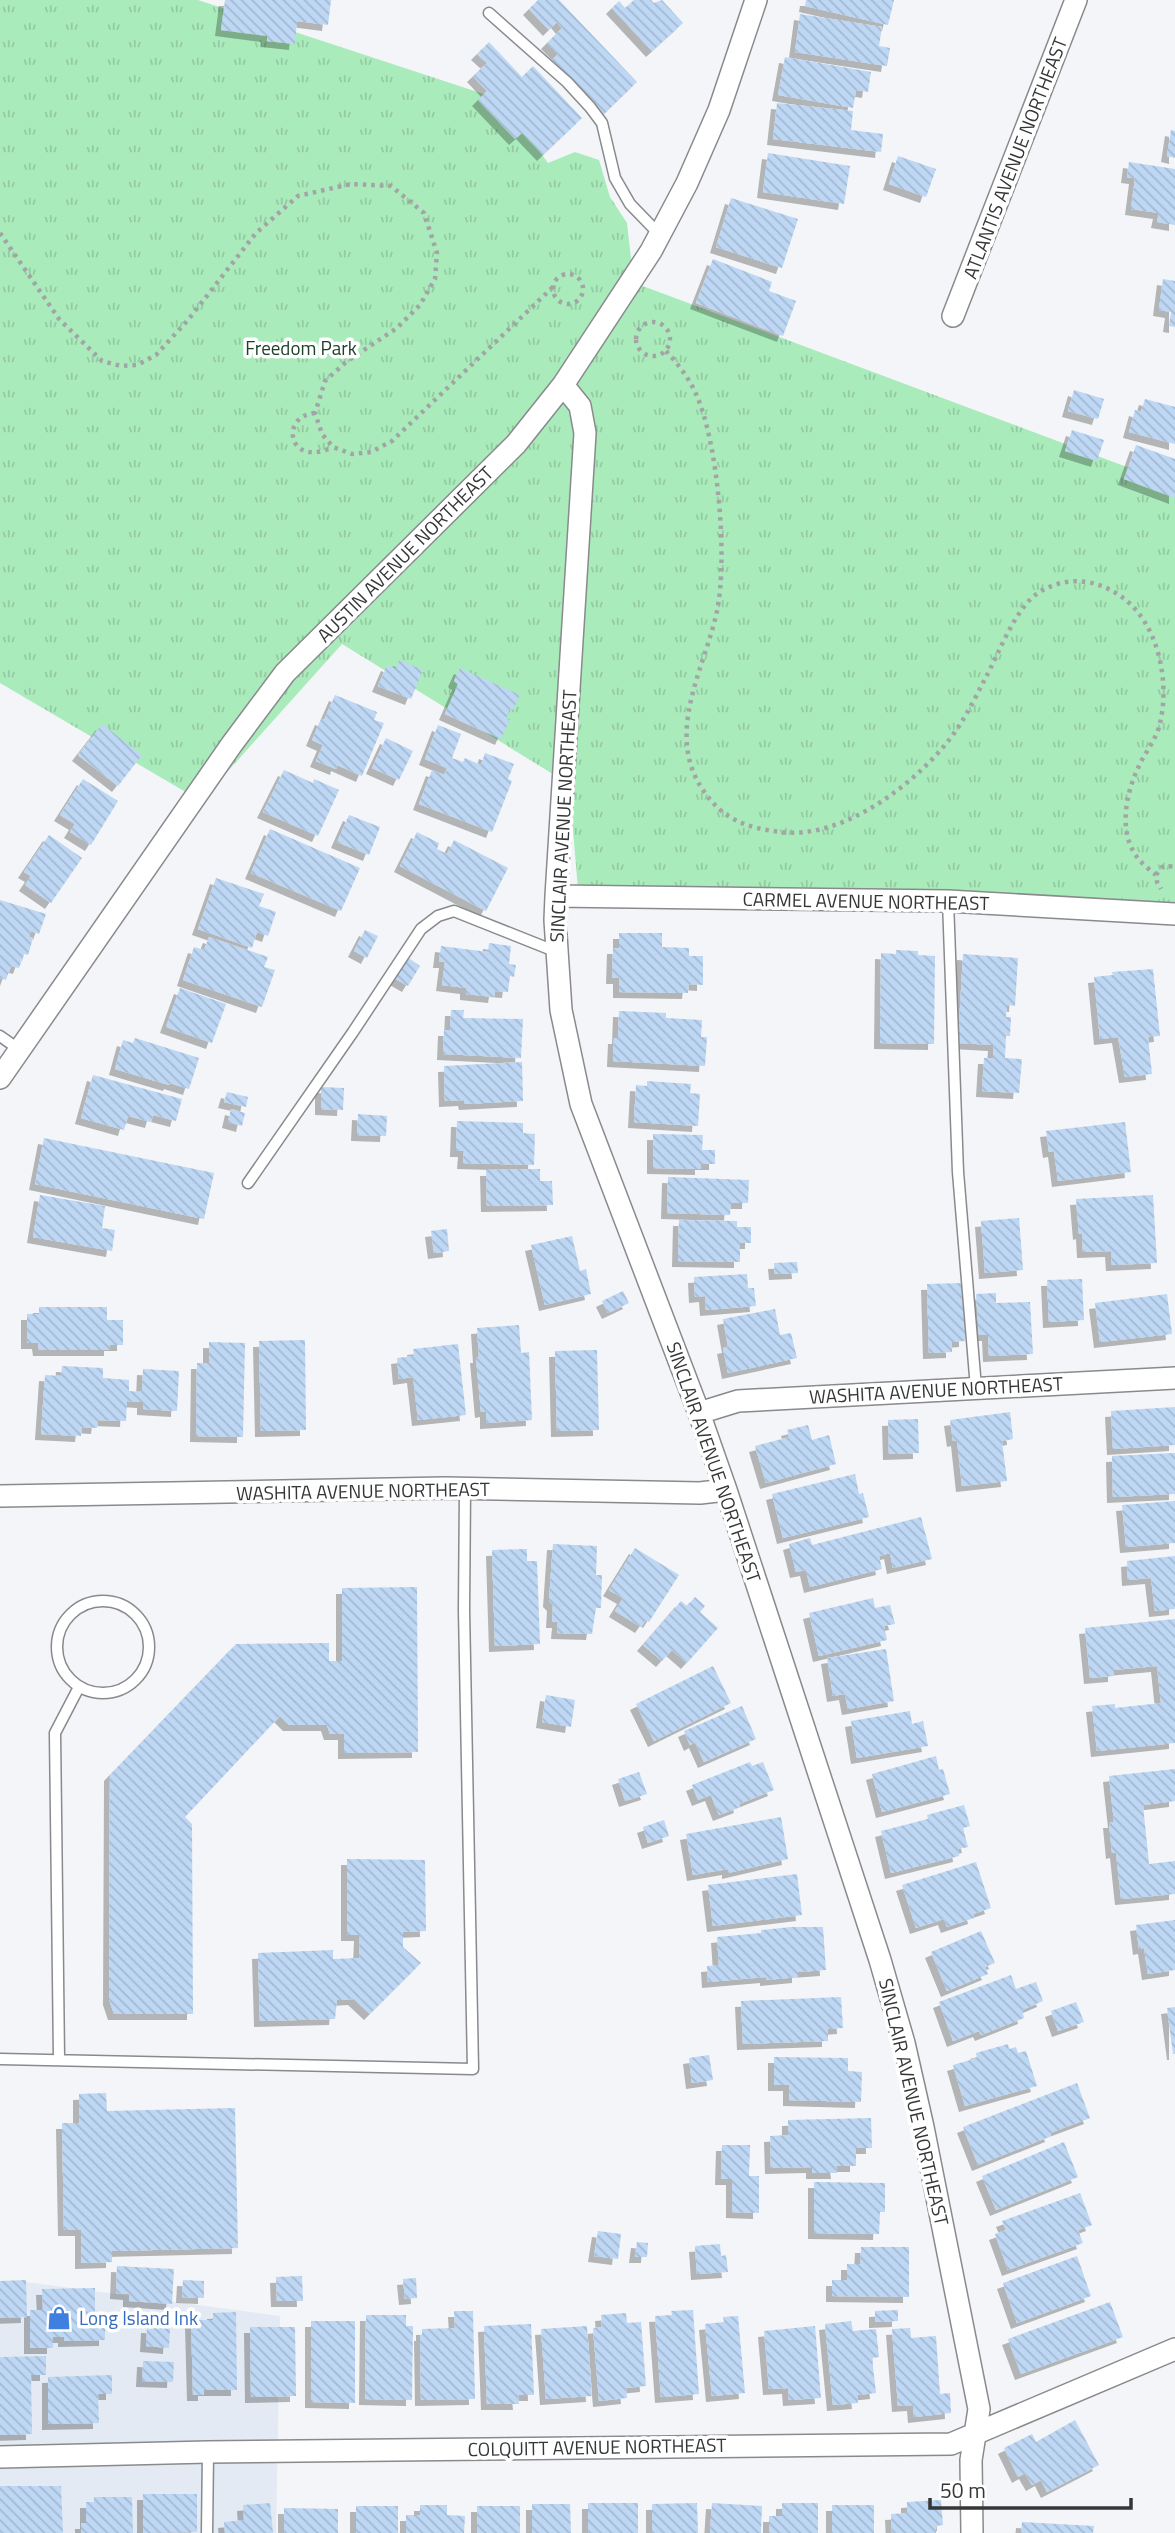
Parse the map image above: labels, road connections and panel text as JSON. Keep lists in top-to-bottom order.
{
  "streets": {
    "street": [
      "ATLANTIS AVENUE NORTHEAST",
      "AUSTIN AVENUE NORTHEAST",
      "SINCLAIR AVENUE NORTHEAST",
      "CARMEL AVENUE NORTHEAST",
      "WASHITA AVENUE NORTHEAST",
      "COLQUITT AVENUE NORTHEAST"
    ]
  },
  "crossings": [
    ["AUSTIN AVENUE NORTHEAST", "SINCLAIR AVENUE NORTHEAST"],
    ["SINCLAIR AVENUE NORTHEAST", "CARMEL AVENUE NORTHEAST"],
    ["SINCLAIR AVENUE NORTHEAST", "WASHITA AVENUE NORTHEAST"],
    ["SINCLAIR AVENUE NORTHEAST", "COLQUITT AVENUE NORTHEAST"]
  ],
  "parks": ["Freedom Park"],
  "places": {
    "shop": ["Long Island Ink"]
  },
  "scale_bar": "50 m"
}
